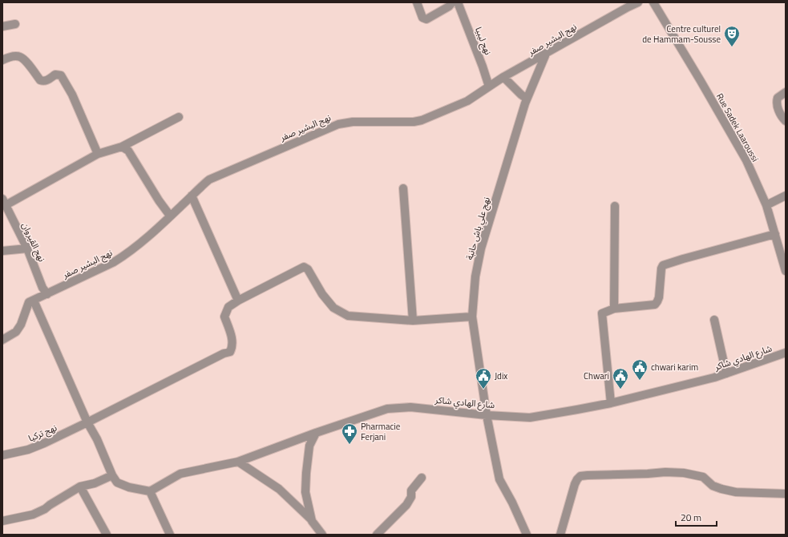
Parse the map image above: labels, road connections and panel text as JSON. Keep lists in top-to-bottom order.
{
  "streets": {
    "street": [
      "نهج البشير صفر",
      "نهج ليبيا",
      "Rue Sadek Laaroussi",
      "نهج علي باش حانبة",
      "نهج القيروان",
      "شارع الهادي شاكر",
      "نهج تركيا"
    ]
  },
  "crossings": [
    ["نهج البشير صفر", "نهج ليبيا"],
    ["نهج البشير صفر", "نهج علي باش حانبة"],
    ["نهج البشير صفر", "نهج القيروان"],
    ["نهج علي باش حانبة", "شارع الهادي شاكر"]
  ],
  "places": {
    "theatre": ["Centre culturel de Hammam-Sousse"],
    "public building": ["chwari karim", "Jdix", "Chwari"],
    "pharmacy": ["Pharmacie Ferjani"]
  },
  "scale_bar": "20 m"
}
